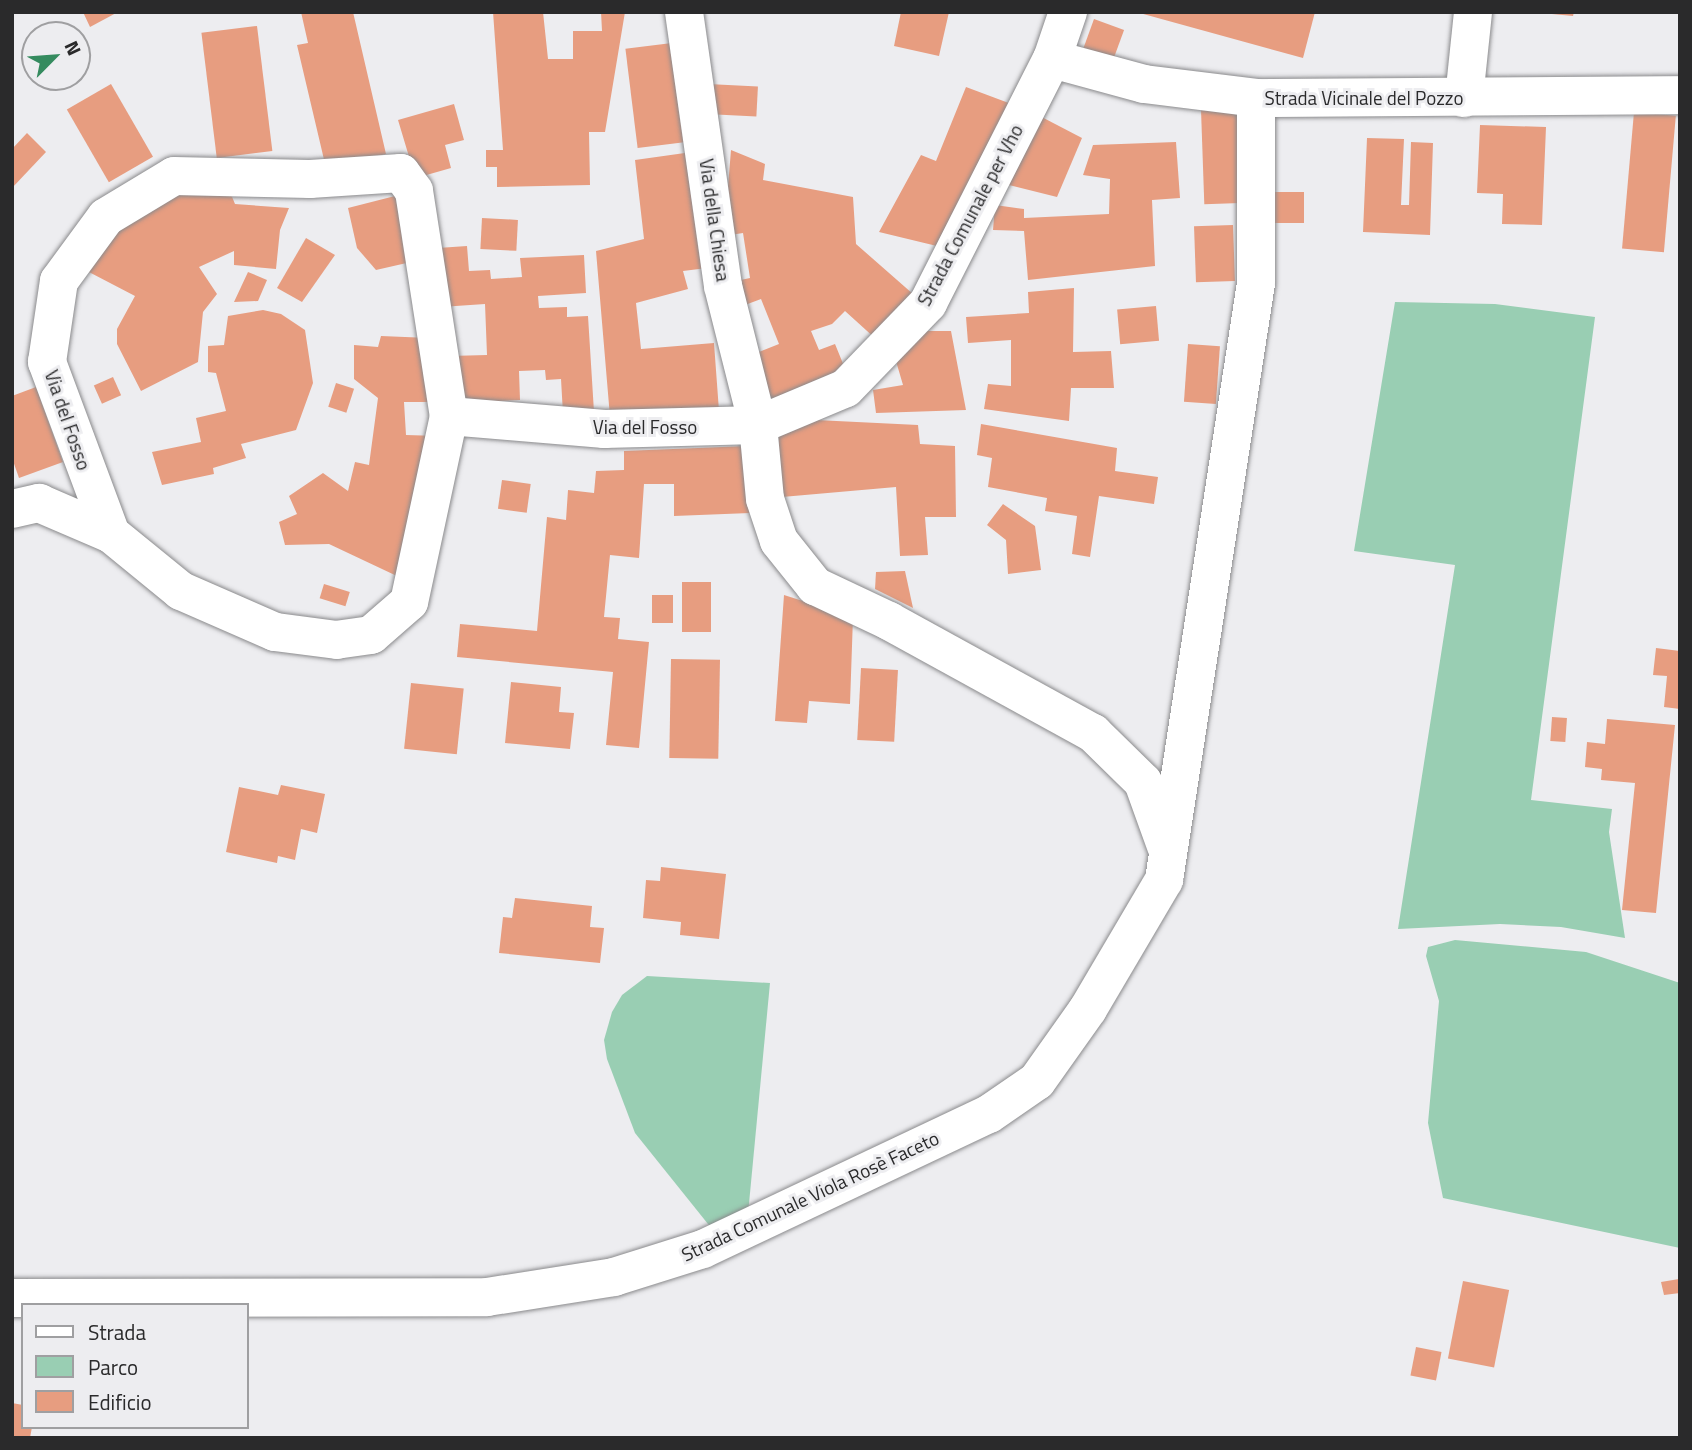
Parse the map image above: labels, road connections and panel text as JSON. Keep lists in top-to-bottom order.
{
  "streets": {
    "street": [
      "Strada Vicinale del Pozzo",
      "Strada Comunale per Vho",
      "Via della Chiesa",
      "Via del Fosso",
      "Strada Comunale Viola Rosè Faceto"
    ]
  },
  "crossings": [
    ["Strada Vicinale del Pozzo", "Strada Comunale per Vho"],
    ["Strada Vicinale del Pozzo", "Strada Comunale Viola Rosè Faceto"],
    ["Strada Comunale per Vho", "Via della Chiesa"],
    ["Strada Comunale per Vho", "Via del Fosso"],
    ["Via della Chiesa", "Via del Fosso"],
    ["Via della Chiesa", "Strada Comunale Viola Rosè Faceto"]
  ],
  "legend": ["Strada", "Parco", "Edificio"],
  "north": "top right"
}
